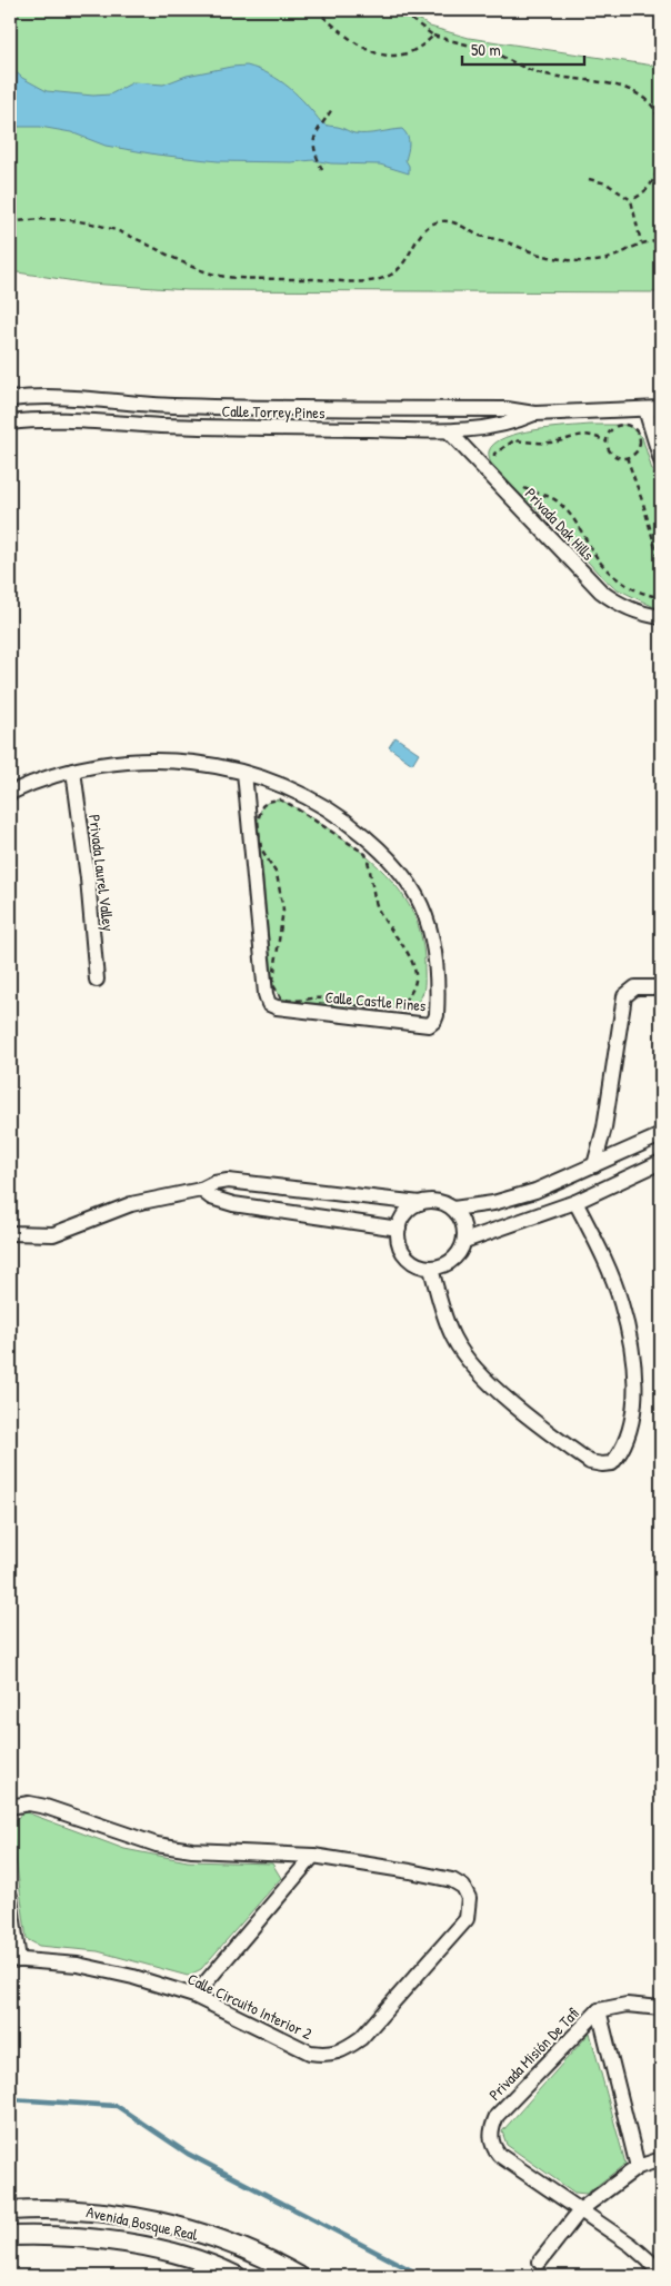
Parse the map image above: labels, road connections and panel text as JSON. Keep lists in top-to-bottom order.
{
  "streets": {
    "main road": ["Avenida Bosque Real"],
    "street": [
      "Calle Torrey Pines",
      "Privada Dak Hills",
      "Privada Laurel Valley",
      "Calle Castle Pines",
      "Calle Circuito Interior 2",
      "Privada Misión De Tafi"
    ]
  },
  "crossings": [
    ["Calle Torrey Pines", "Privada Dak Hills"],
    ["Privada Laurel Valley", "Calle Castle Pines"]
  ],
  "scale_bar": "50 m"
}
